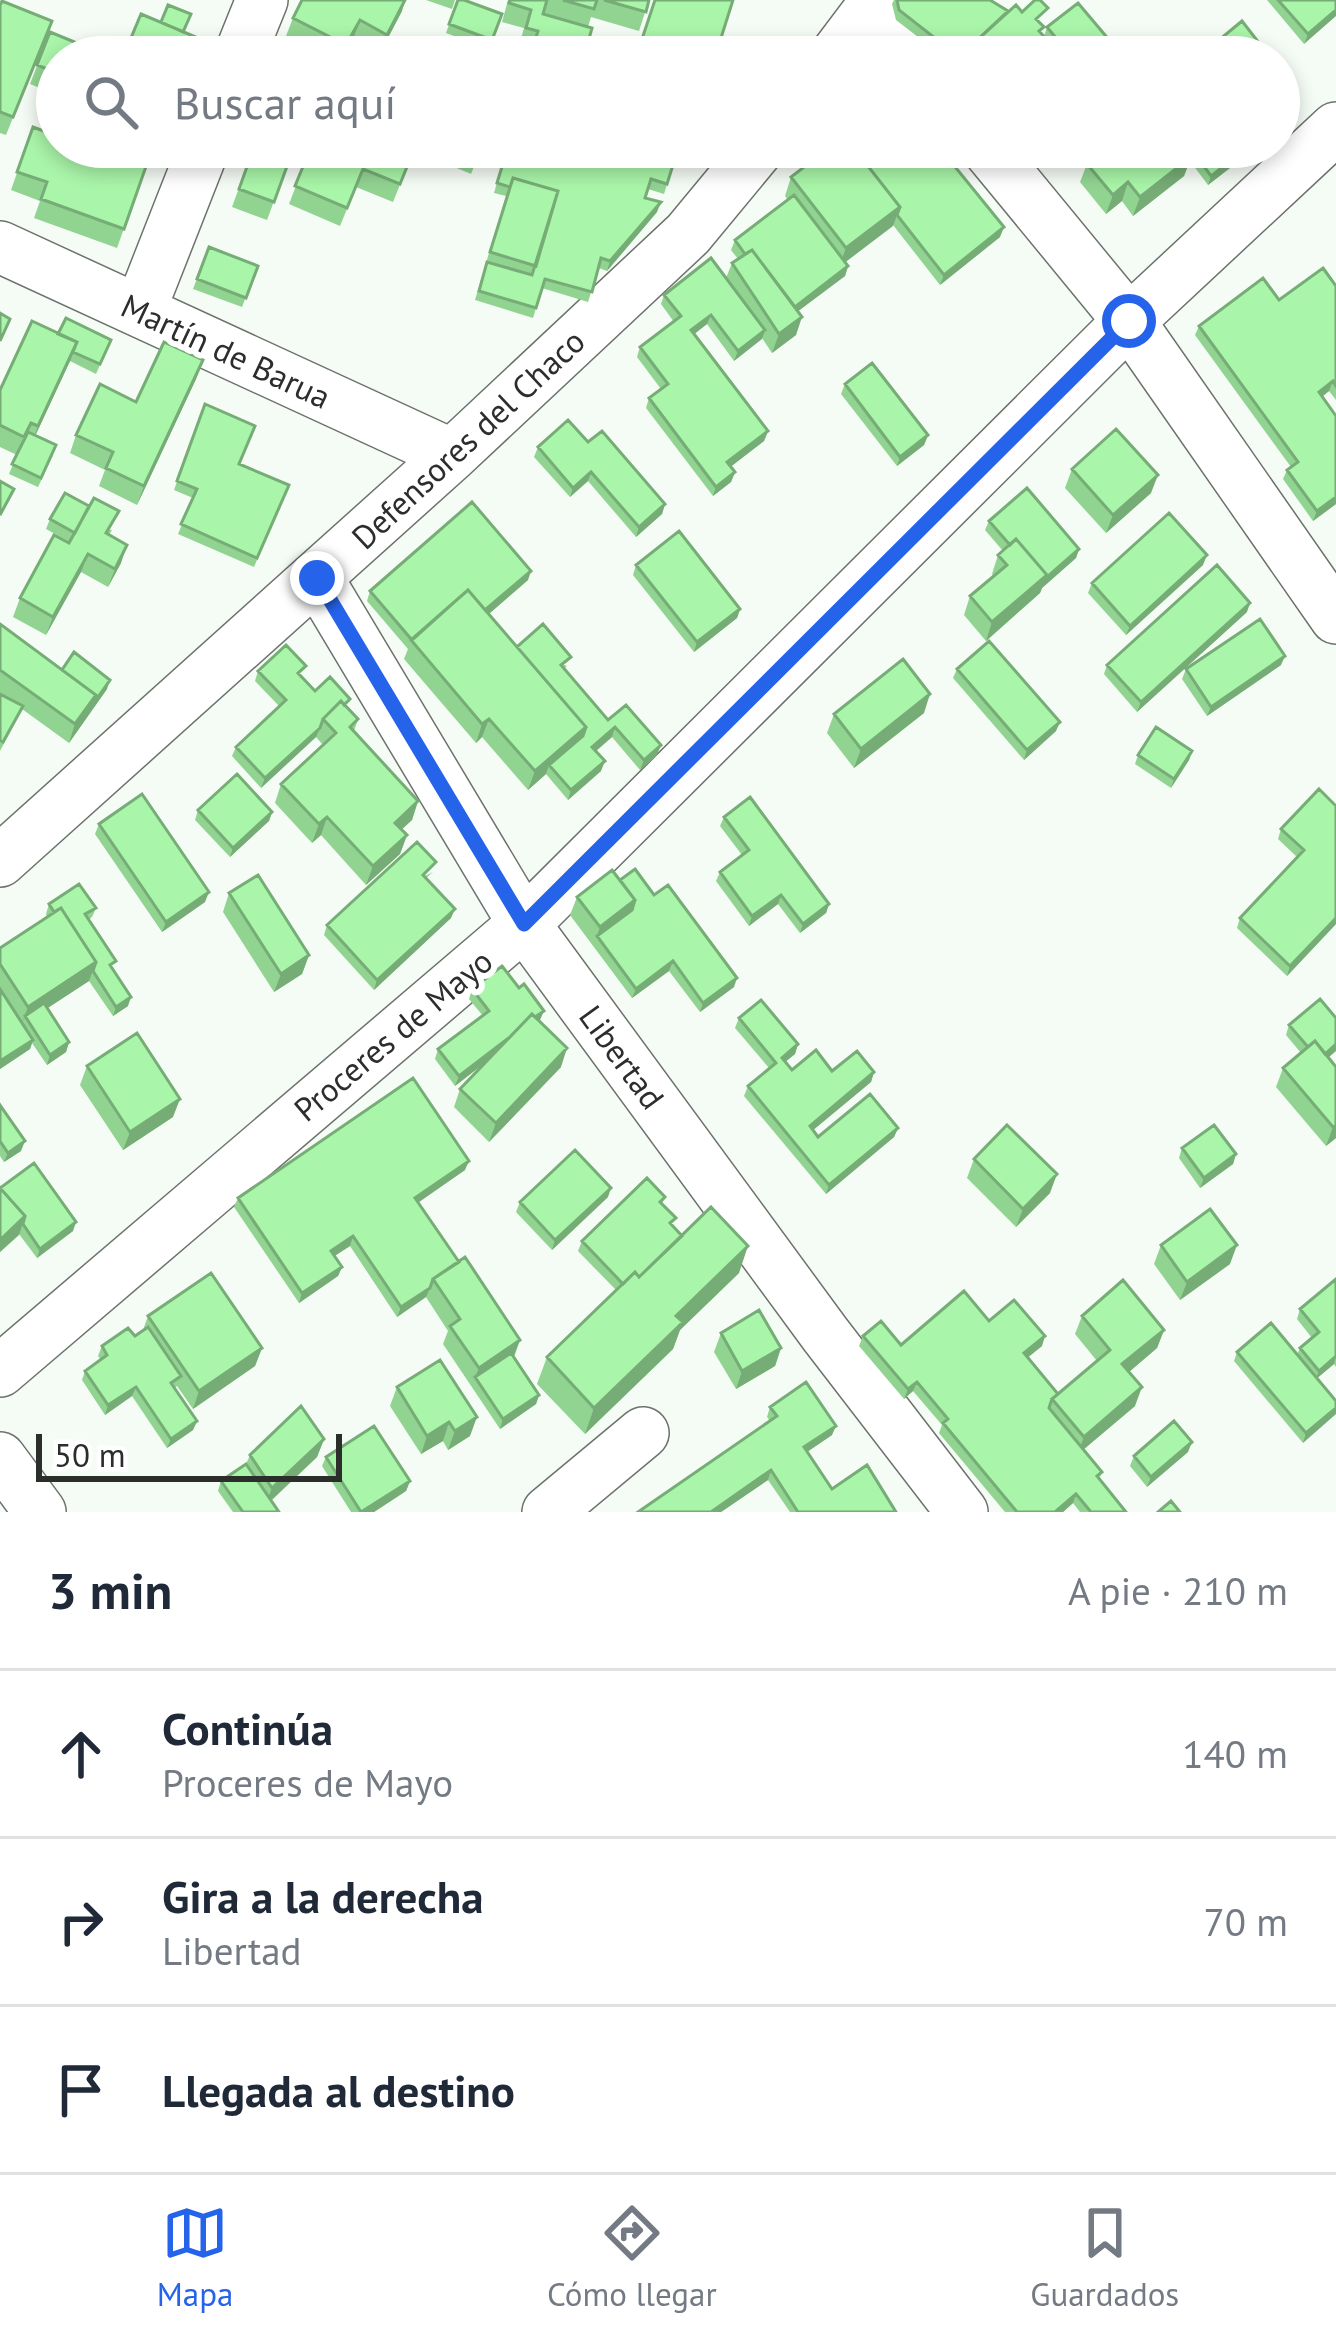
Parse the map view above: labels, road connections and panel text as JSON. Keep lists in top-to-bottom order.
{
  "streets": {
    "street": [
      "Martín de Barua",
      "Defensores del Chaco",
      "Proceres de Mayo",
      "Libertad"
    ]
  },
  "crossings": [
    ["Martín de Barua", "Defensores del Chaco"],
    ["Defensores del Chaco", "Libertad"],
    ["Proceres de Mayo", "Libertad"]
  ],
  "scale_bar": "50 m",
  "page": {
    "search": "Buscar aquí",
    "scale": "50 m",
    "heading": ["3 min", "A pie · 210 m"],
    "list": [
      ["Continúa", "Proceres de Mayo", "140 m"],
      ["Gira a la derecha", "Libertad", "70 m"],
      "Llegada al destino"
    ],
    "nav": ["Mapa", "Cómo llegar", "Guardados"]
  }
}
